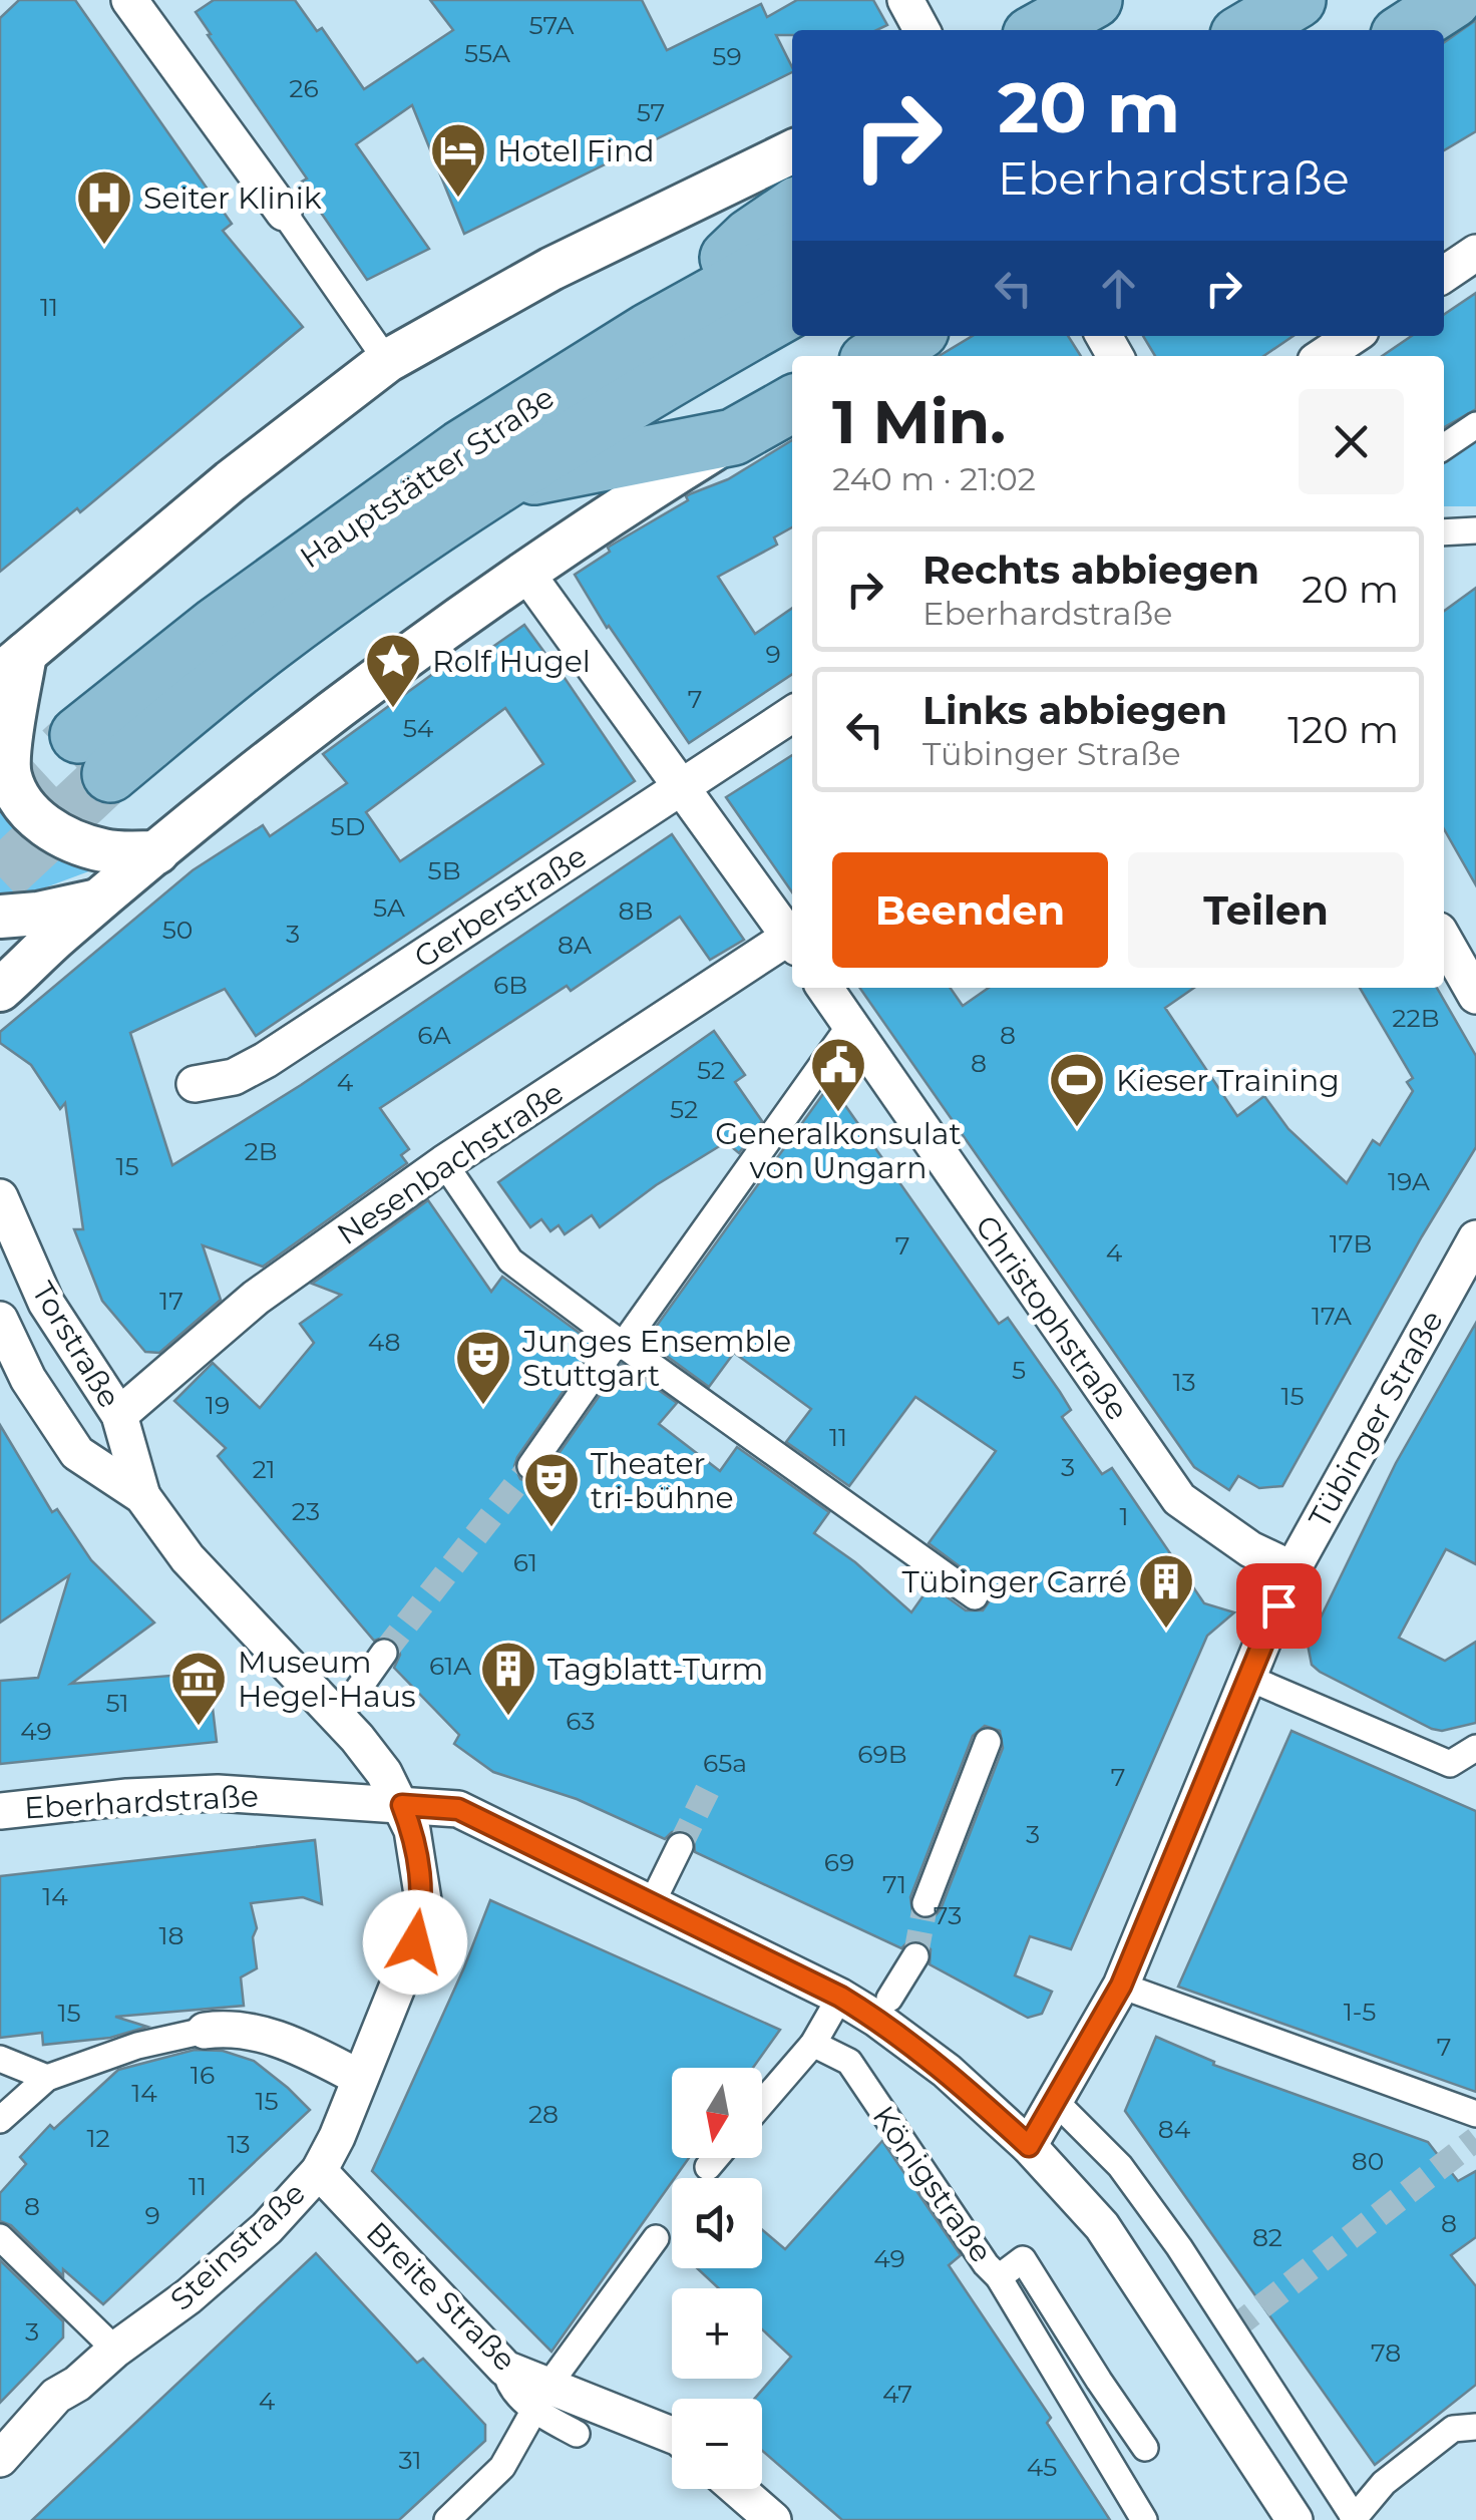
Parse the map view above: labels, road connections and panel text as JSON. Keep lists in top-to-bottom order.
{
  "streets": {
    "main road": ["Hauptstätter Straße"],
    "street": [
      "Gerberstraße",
      "Nesenbachstraße",
      "Christophstraße",
      "Torstraße",
      "Tübinger Straße",
      "Eberhardstraße",
      "Königstraße",
      "Steinstraße",
      "Breite Straße"
    ]
  },
  "crossings": [
    ["Nesenbachstraße", "Torstraße"],
    ["Christophstraße", "Tübinger Straße"],
    ["Torstraße", "Eberhardstraße"],
    ["Torstraße", "Steinstraße"],
    ["Tübinger Straße", "Eberhardstraße"],
    ["Eberhardstraße", "Steinstraße"],
    ["Steinstraße", "Breite Straße"]
  ],
  "places": {
    "hotel": ["Hotel Find"],
    "hospital": ["Seiter Klinik"],
    "place": ["Rolf Hugel"],
    "public building": ["Generalkonsulat von Ungarn"],
    "sports": ["Kieser Training"],
    "theatre": ["Junges Ensemble Stuttgart", "Theater tri-bühne"],
    "building": ["Tübinger Carré", "Tagblatt-Turm"],
    "museum": ["Museum Hegel-Haus"]
  },
  "house_numbers": [
    "57A",
    "55A",
    "59",
    "26",
    "57",
    "11",
    "9",
    "7",
    "54",
    "5D",
    "5B",
    "5A",
    "8B",
    "50",
    "3",
    "8A",
    "6B",
    "22B",
    "6A",
    "8",
    "8",
    "52",
    "4",
    "52",
    "2B",
    "15",
    "19A",
    "17B",
    "7",
    "4",
    "17",
    "17A",
    "48",
    "5",
    "13",
    "15",
    "19",
    "11",
    "3",
    "21",
    "23",
    "1",
    "61",
    "61A",
    "51",
    "63",
    "49",
    "69B",
    "65a",
    "7",
    "3",
    "69",
    "71",
    "14",
    "73",
    "18",
    "1-5",
    "15",
    "7",
    "16",
    "14",
    "15",
    "28",
    "84",
    "12",
    "13",
    "80",
    "11",
    "8",
    "9",
    "8",
    "82",
    "49",
    "3",
    "78",
    "47",
    "4",
    "31",
    "45"
  ],
  "north": "bottom",
  "page": {
    "turn": ["20 m", "Eberhardstraße"],
    "heading": ["1 Min.", "240 m · 21:02"],
    "list": [
      {
        "name": "Rechts abbiegen",
        "note": "Eberhardstraße",
        "value": "20 m"
      },
      {
        "name": "Links abbiegen",
        "note": "Tübinger Straße",
        "value": "120 m"
      }
    ],
    "buttons": ["Beenden", "Teilen"],
    "map_buttons": ["+", "−"]
  }
}
